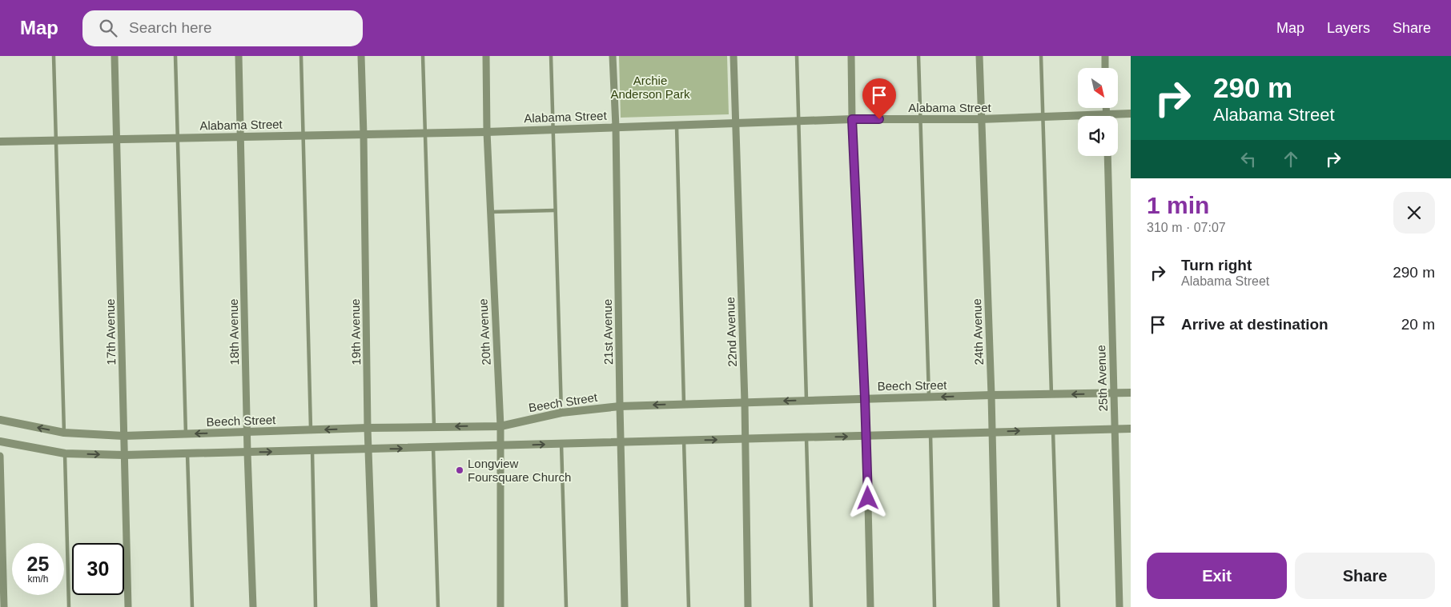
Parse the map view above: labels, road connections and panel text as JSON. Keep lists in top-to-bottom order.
{
  "streets": {
    "street": [
      "Alabama Street",
      "17th Avenue",
      "18th Avenue",
      "19th Avenue",
      "20th Avenue",
      "21st Avenue",
      "22nd Avenue",
      "24th Avenue",
      "25th Avenue",
      "Beech Street"
    ]
  },
  "crossings": [
    ["Alabama Street", "17th Avenue"],
    ["Alabama Street", "18th Avenue"],
    ["Alabama Street", "19th Avenue"],
    ["Alabama Street", "20th Avenue"],
    ["Alabama Street", "21st Avenue"],
    ["Alabama Street", "22nd Avenue"],
    ["Alabama Street", "24th Avenue"],
    ["17th Avenue", "Beech Street"],
    ["18th Avenue", "Beech Street"],
    ["19th Avenue", "Beech Street"],
    ["20th Avenue", "Beech Street"],
    ["21st Avenue", "Beech Street"],
    ["22nd Avenue", "Beech Street"],
    ["24th Avenue", "Beech Street"],
    ["25th Avenue", "Beech Street"]
  ],
  "parks": ["Archie Anderson Park"],
  "places": ["Longview Foursquare Church"],
  "north": "bottom right",
  "page": {
    "header": "Map",
    "search": "Search here",
    "nav": ["Map", "Layers", "Share"],
    "turn": ["290 m", "Alabama Street"],
    "heading": ["1 min", "310 m · 07:07"],
    "list": [
      {
        "name": "Turn right",
        "note": "Alabama Street",
        "value": "290 m"
      },
      {
        "name": "Arrive at destination",
        "value": "20 m"
      }
    ],
    "speed": "25 km/h",
    "limit": "30",
    "buttons": ["Exit", "Share"]
  }
}
